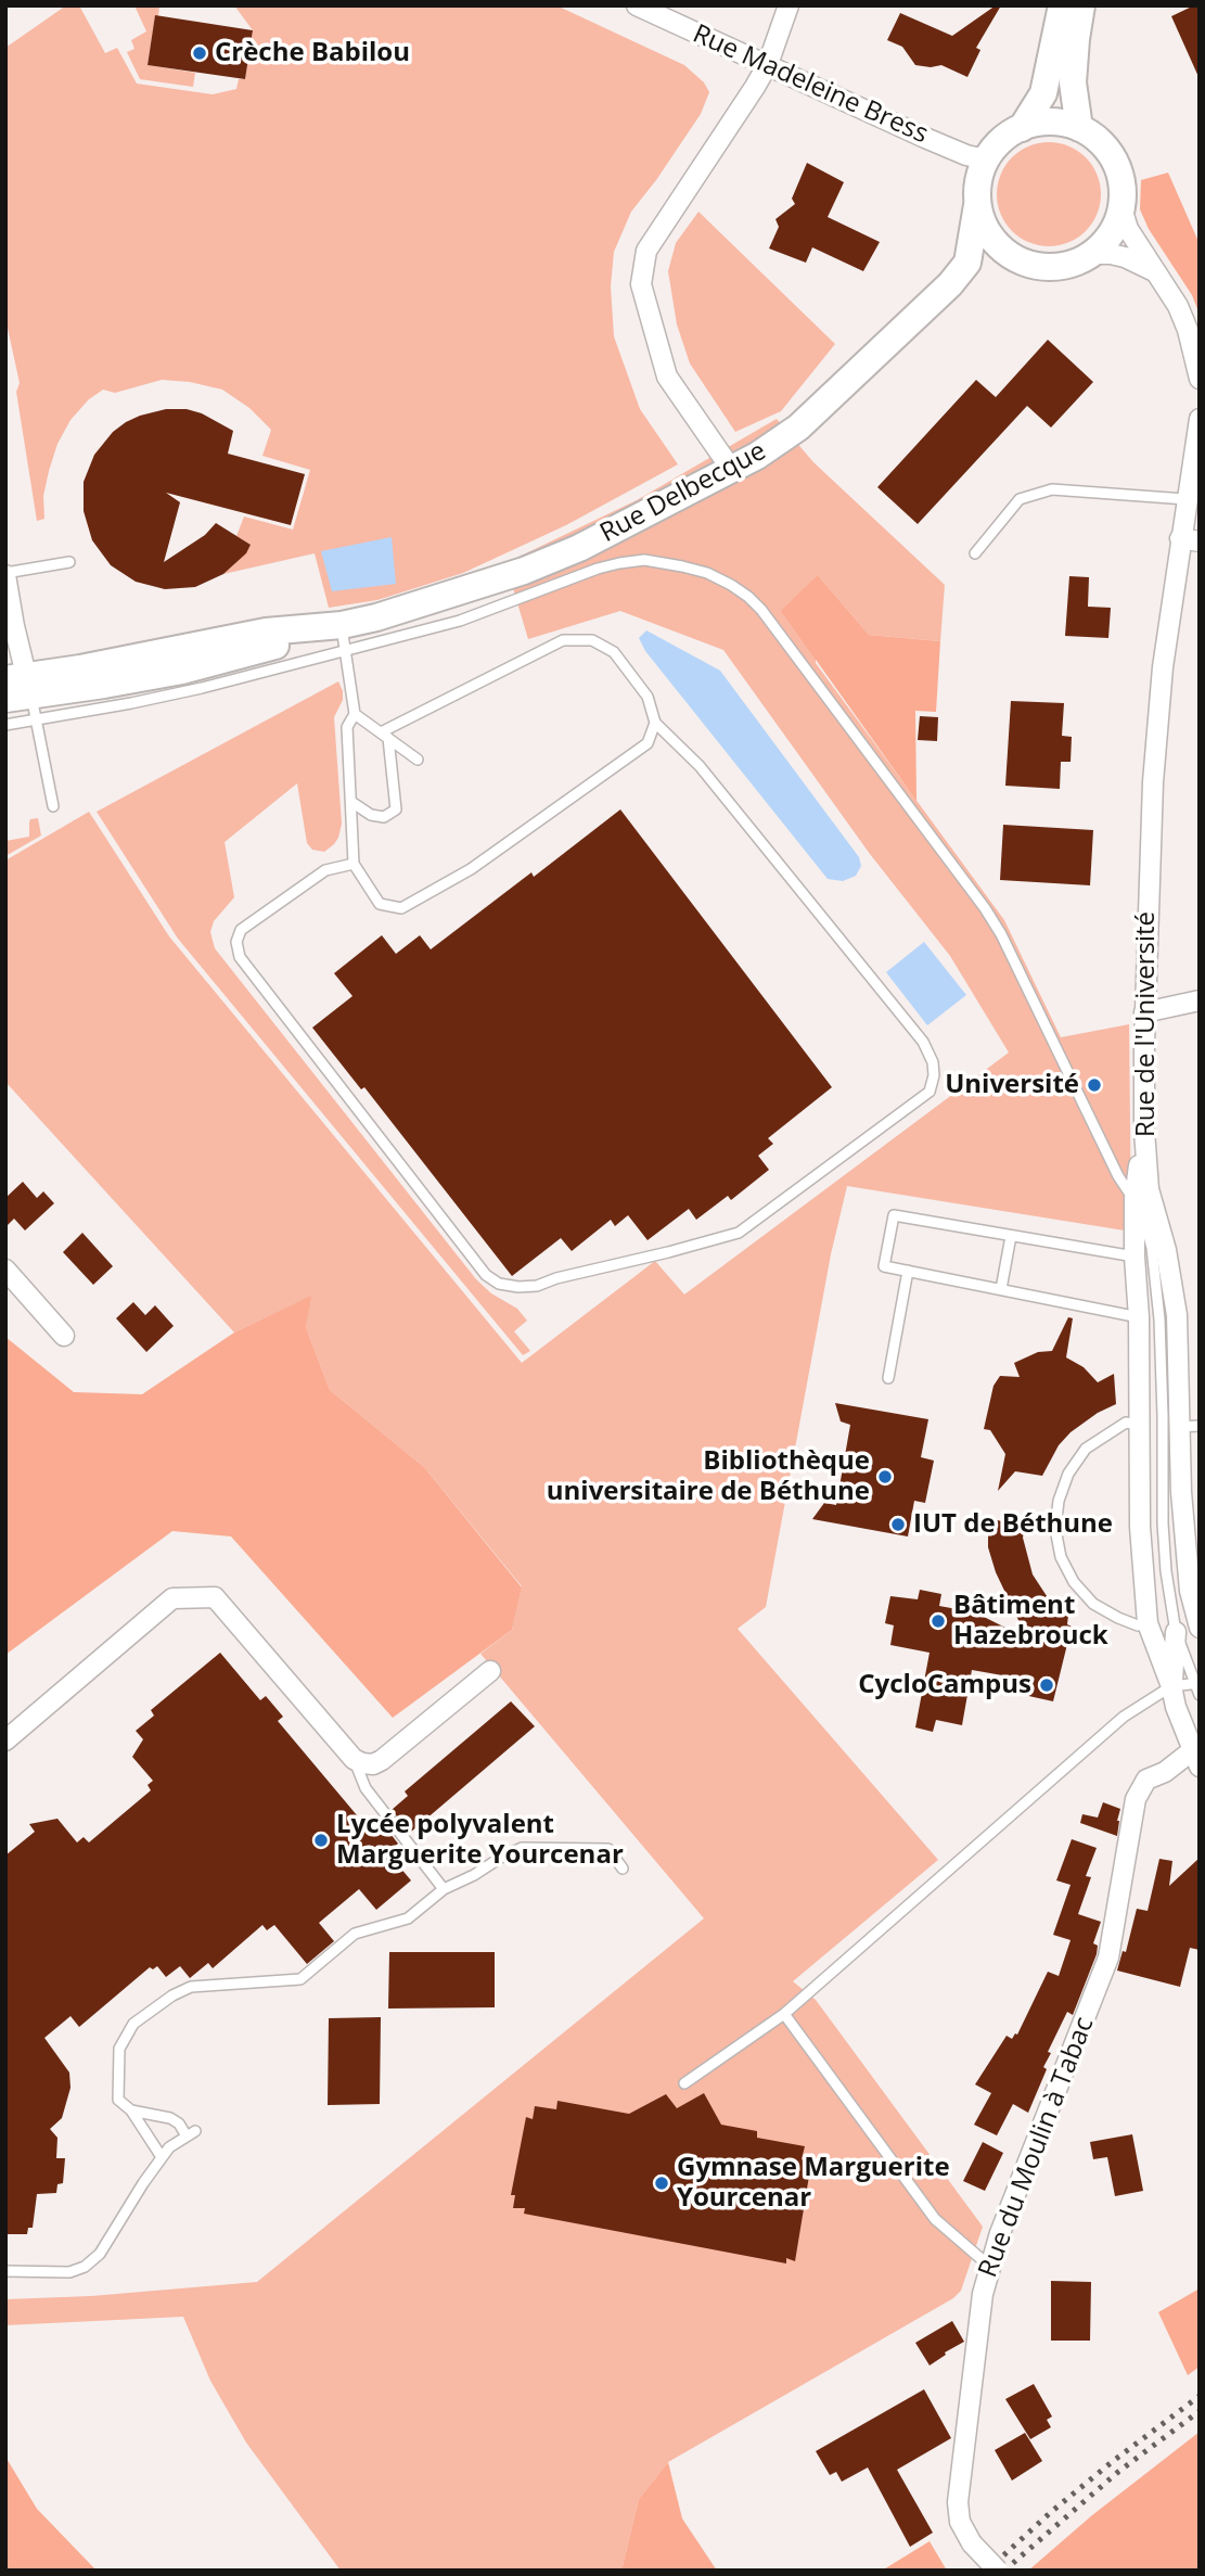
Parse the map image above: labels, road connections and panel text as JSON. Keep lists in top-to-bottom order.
{
  "streets": {
    "street": [
      "Rue Madeleine Bress",
      "Rue Delbecque",
      "Rue de l'Université",
      "Rue du Moulin à Tabac"
    ]
  },
  "places": [
    "Crèche Babilou",
    "Université",
    "Bibliothèque universitaire de Béthune",
    "IUT de Béthune",
    "Bâtiment Hazebrouck",
    "CycloCampus",
    "Lycée polyvalent Marguerite Yourcenar",
    "Gymnase Marguerite Yourcenar"
  ]
}
